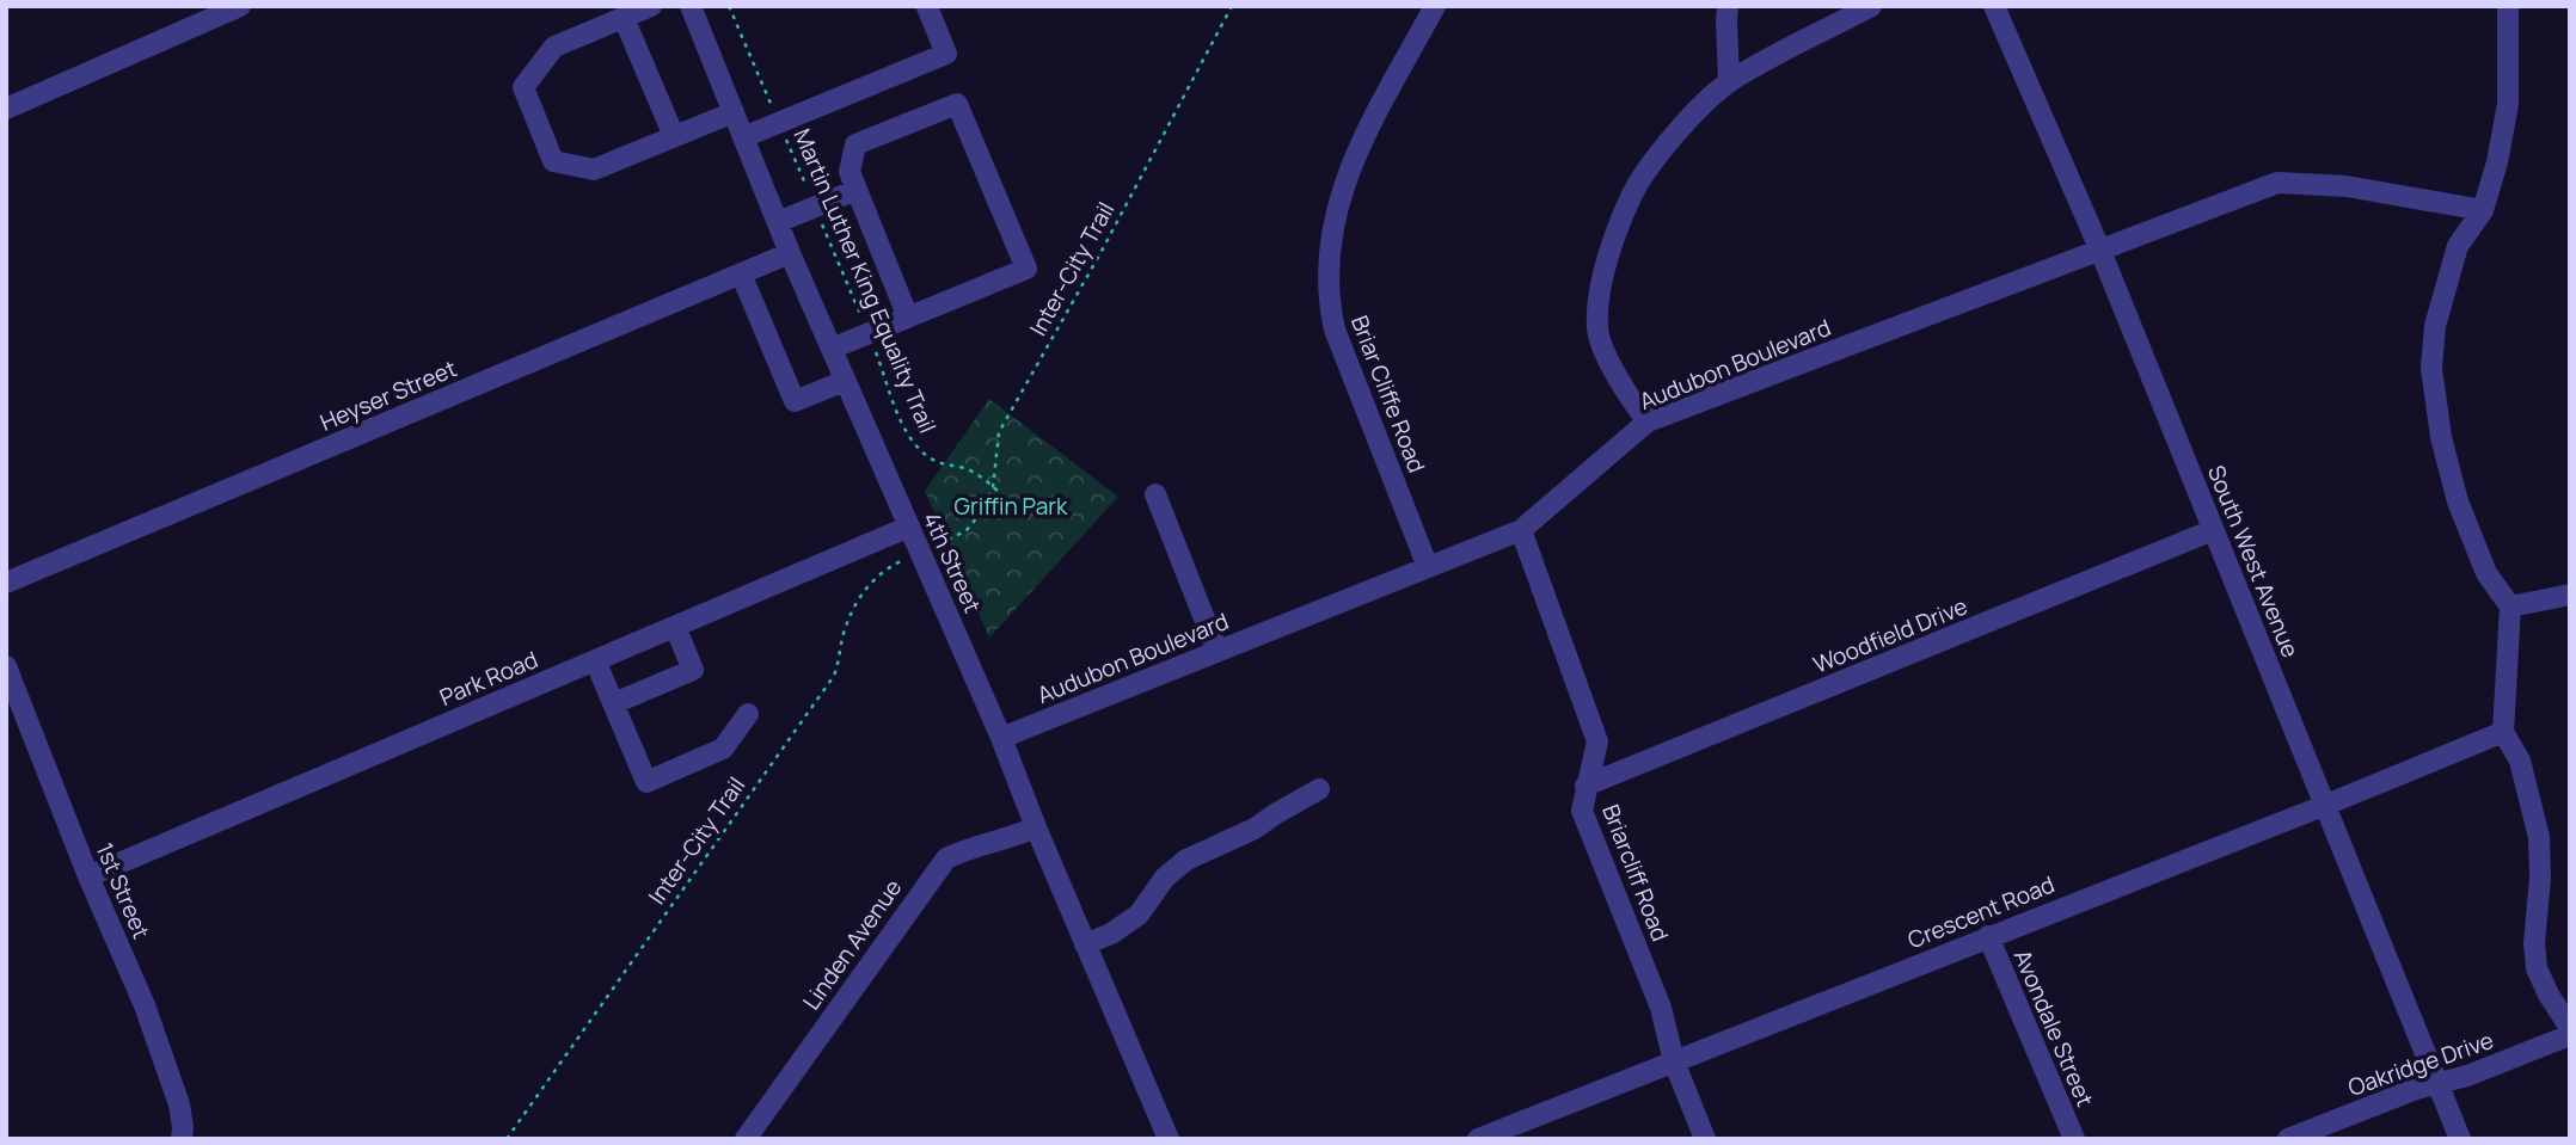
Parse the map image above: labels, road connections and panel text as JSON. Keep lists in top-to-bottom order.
{
  "streets": {
    "street": [
      "Audubon Boulevard",
      "Briar Cliffe Road",
      "Heyser Street",
      "South West Avenue",
      "4th Street",
      "Woodfield Drive",
      "Park Road",
      "Briarcliff Road",
      "1st Street",
      "Crescent Road",
      "Linden Avenue",
      "Avondale Street",
      "Oakridge Drive"
    ],
    "path": ["Inter-City Trail", "Martin Luther King Equality Trail"]
  },
  "crossings": [
    ["Inter-City Trail", "Martin Luther King Equality Trail"],
    ["Audubon Boulevard", "Briar Cliffe Road"],
    ["Audubon Boulevard", "South West Avenue"],
    ["Audubon Boulevard", "4th Street"],
    ["Audubon Boulevard", "Briarcliff Road"],
    ["Heyser Street", "4th Street"],
    ["South West Avenue", "Woodfield Drive"],
    ["South West Avenue", "Crescent Road"],
    ["South West Avenue", "Oakridge Drive"],
    ["4th Street", "Park Road"],
    ["4th Street", "Linden Avenue"],
    ["Woodfield Drive", "Briarcliff Road"],
    ["Park Road", "1st Street"],
    ["Briarcliff Road", "Crescent Road"],
    ["Crescent Road", "Avondale Street"]
  ],
  "parks": ["Griffin Park"]
}
